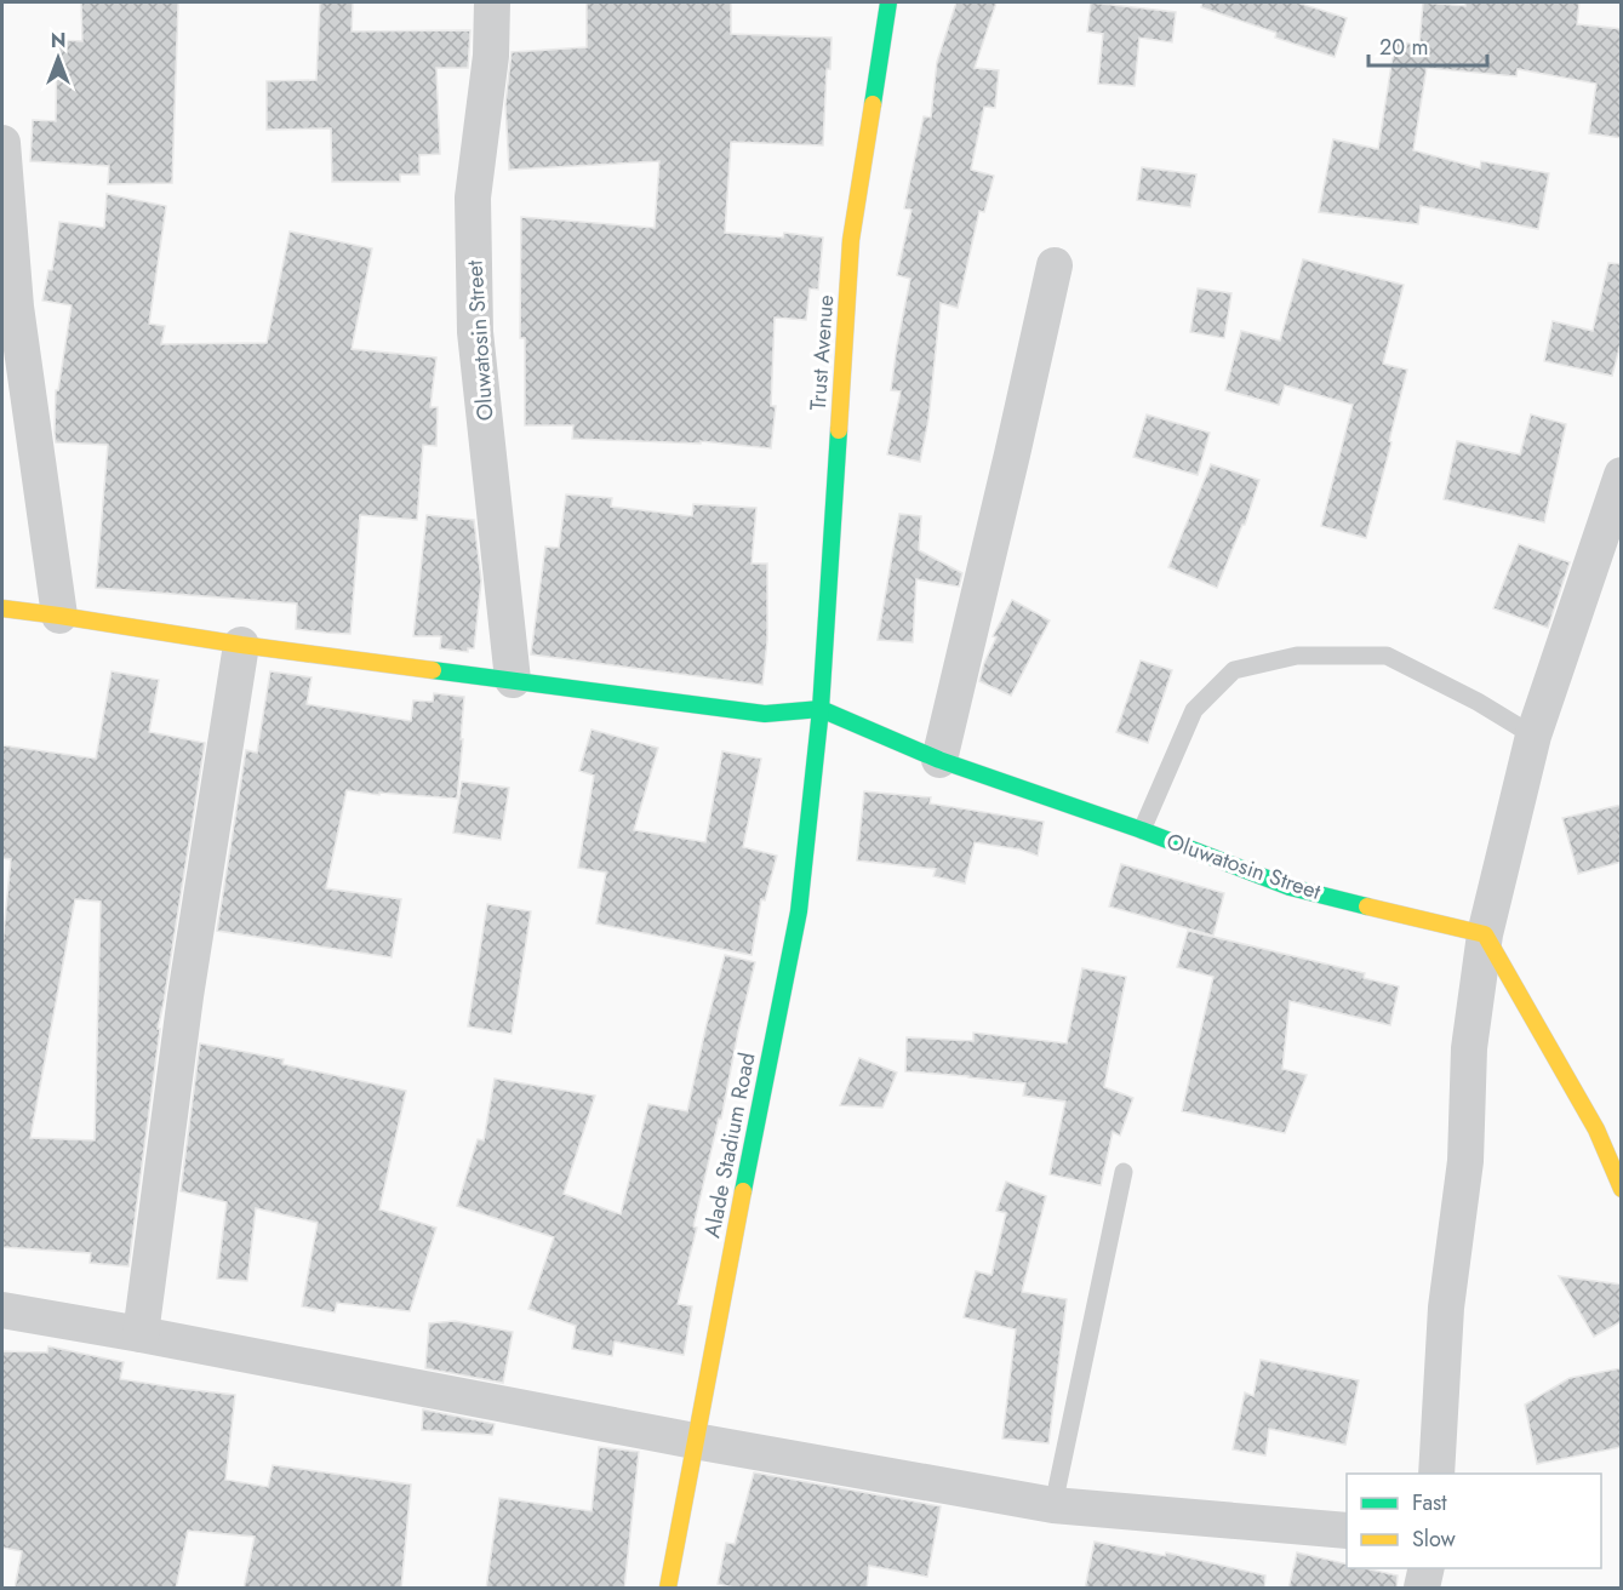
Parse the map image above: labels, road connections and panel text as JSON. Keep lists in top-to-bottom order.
{
  "streets": {
    "street": ["Oluwatosin Street", "Trust Avenue", "Alade Stadium Road"]
  },
  "crossings": [
    ["Oluwatosin Street", "Trust Avenue"],
    ["Oluwatosin Street", "Alade Stadium Road"],
    ["Trust Avenue", "Alade Stadium Road"]
  ],
  "legend": ["Fast", "Slow"],
  "scale_bar": "20 m",
  "north": "top"
}
